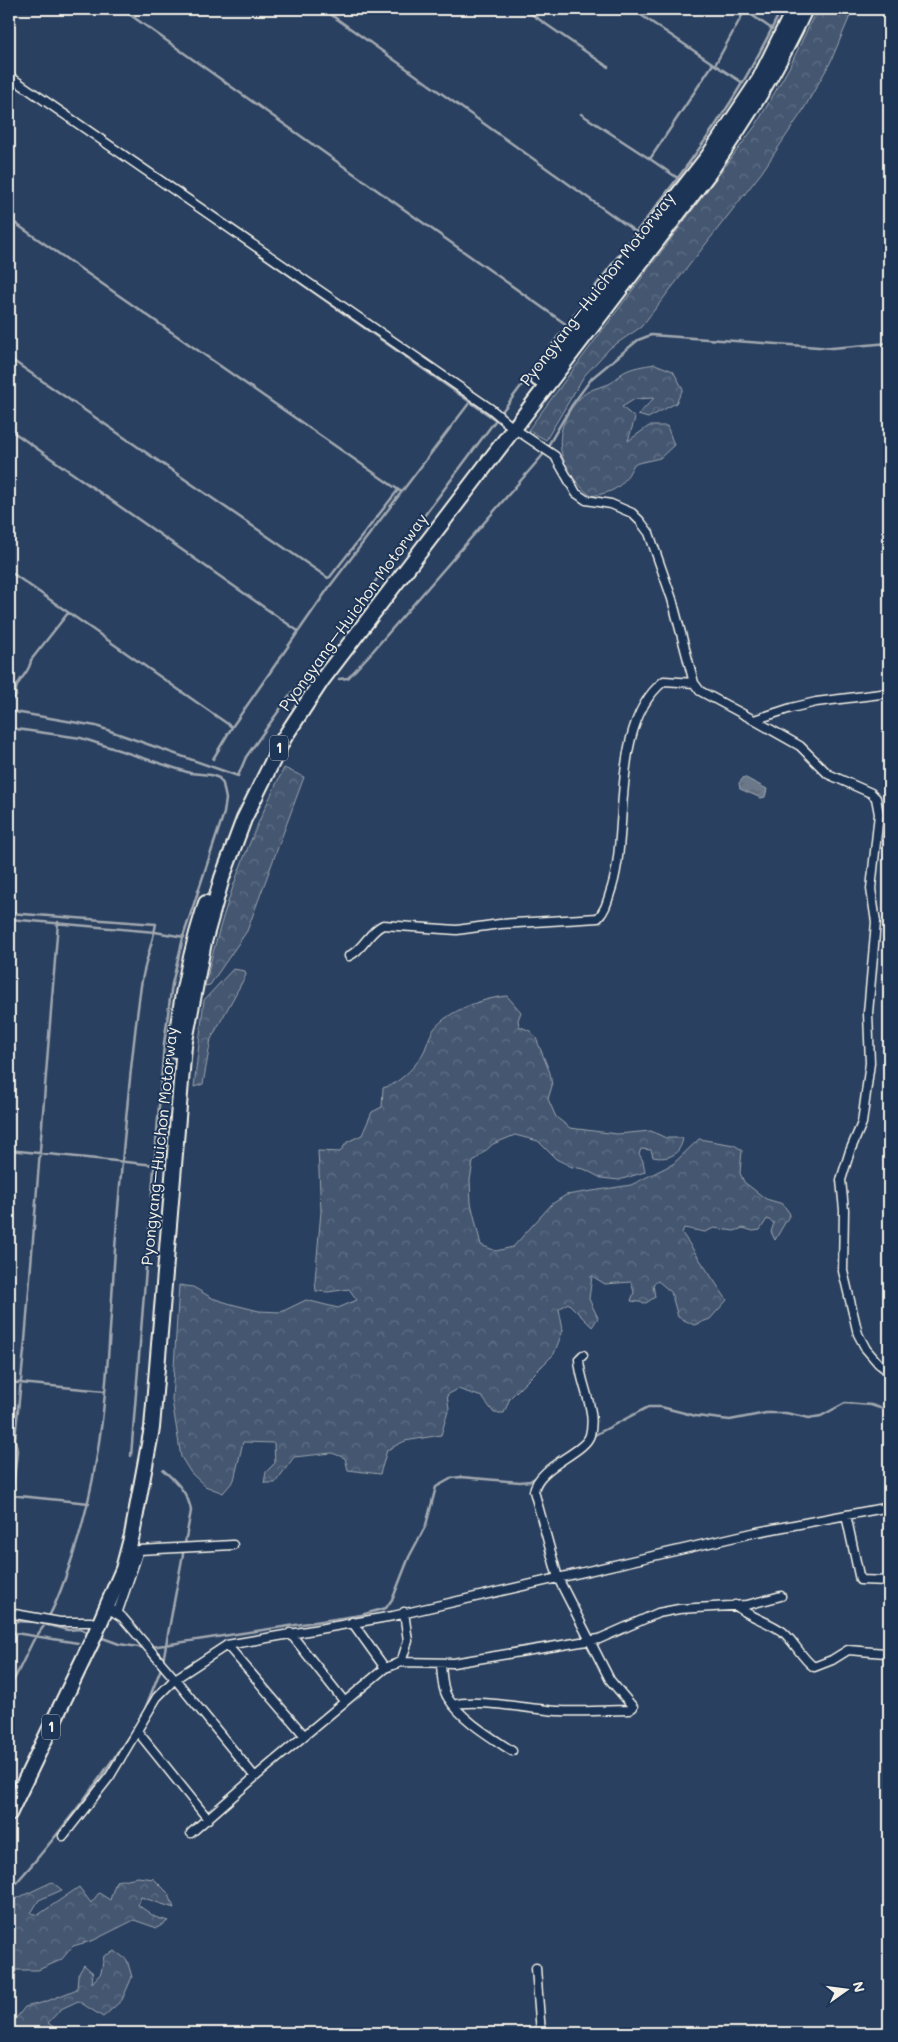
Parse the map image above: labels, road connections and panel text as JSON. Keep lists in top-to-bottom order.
{
  "streets": {
    "highway": ["Pyongyang–Huichon Motorway", "1"]
  },
  "north": "right"
}
